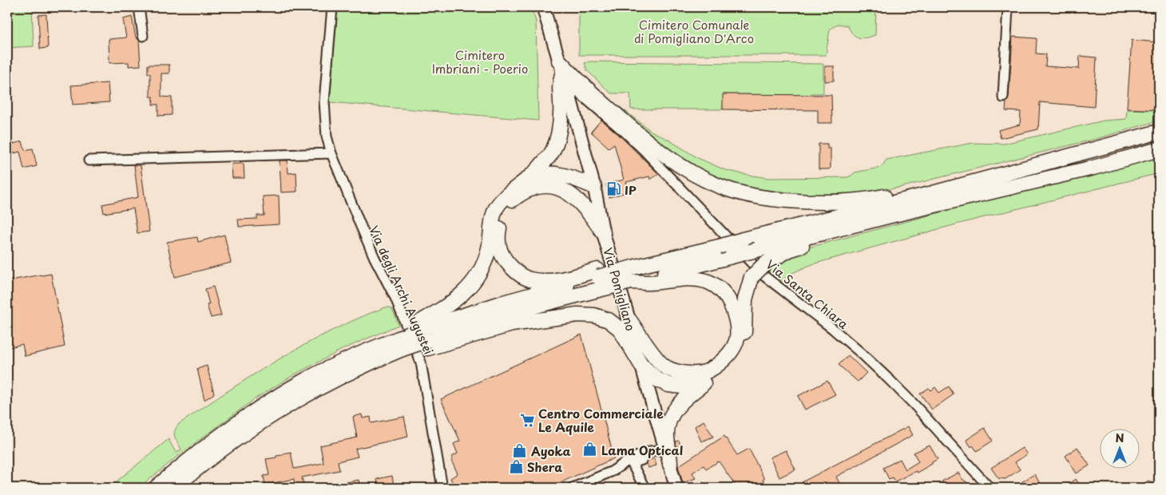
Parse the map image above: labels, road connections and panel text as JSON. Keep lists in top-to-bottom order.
{
  "streets": {
    "main road": ["Via Pomigliano"],
    "street": ["Via degli Archi Augustei", "Via Santa Chiara"]
  },
  "parks": ["Cimitero Comunale di Pomigliano D'Arco", "Cimitero Imbriani - Poerio"],
  "places": {
    "fuel station": ["IP"],
    "supermarket": ["Centro Commerciale Le Aquile"],
    "shop": ["Lama Optical", "Ayoka", "Shera"]
  },
  "north": "top"
}
